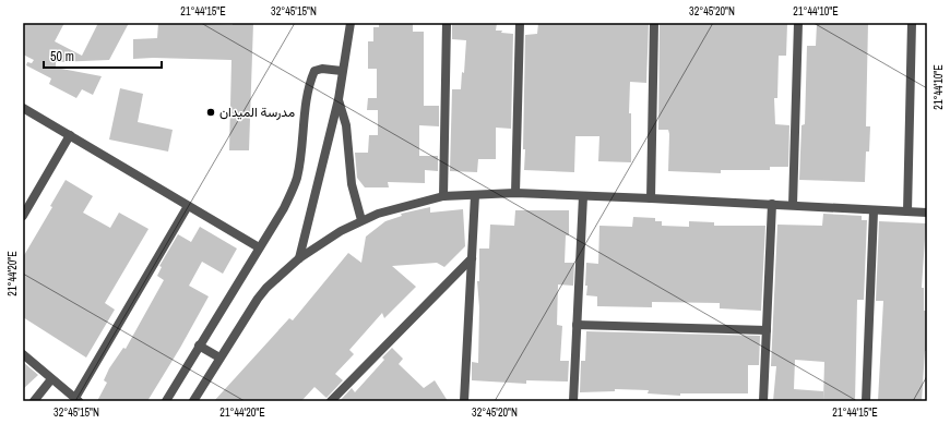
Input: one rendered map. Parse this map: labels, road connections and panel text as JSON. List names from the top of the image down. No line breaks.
{"places":["مدرسة الميدان"],"scale_bar":"50 m","coordinates":["21°44'15\"E","32°45'15\"N","32°45'20\"N","21°44'10\"E","21°44'20\"E"]}
